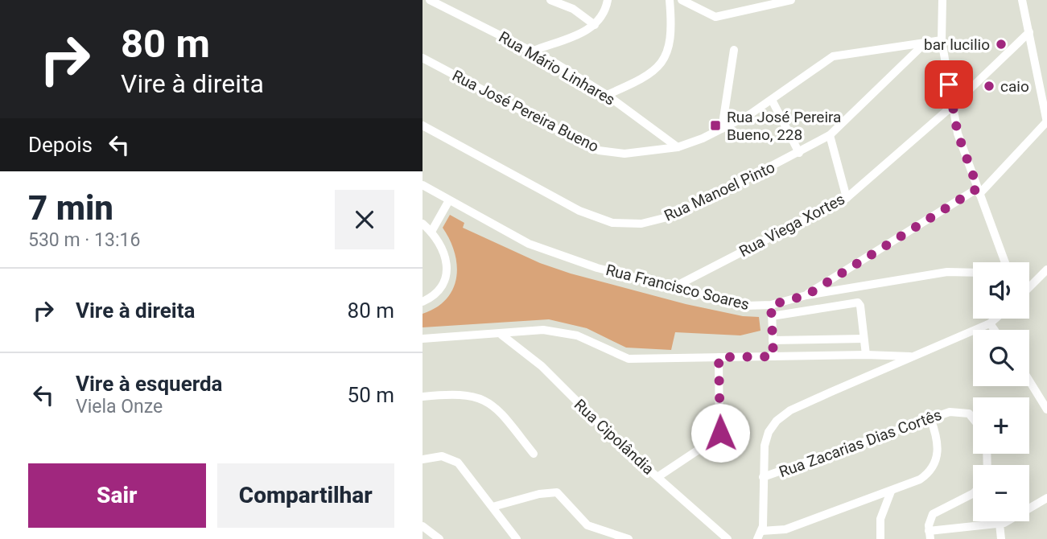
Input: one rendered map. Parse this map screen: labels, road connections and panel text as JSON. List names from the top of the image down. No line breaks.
{"streets":{"street":["Rua Mário Linhares","Rua José Pereira Bueno","Rua Manoel Pinto","Rua Viega Xortes","Rua Francisco Soares","Rua Cipolândia","Rua Zacarias Dias Cortês"]},"crossings":[["Rua Mário Linhares","Rua José Pereira Bueno"],["Rua José Pereira Bueno","Rua Manoel Pinto"],["Rua Viega Xortes","Rua Francisco Soares"]],"places":{"other":["bar lucilio","caio"],"transit":["Rua José Pereira Bueno, 228"]},"page":{"turn":["80 m","Vire à direita"],"then":"Depois","heading":["7 min","530 m · 13:16"],"map_buttons":["+","−"],"list":[{"name":"Vire à direita","value":"80 m"},{"name":"Vire à esquerda","note":"Viela Onze","value":"50 m"}],"buttons":["Sair","Compartilhar"]}}
